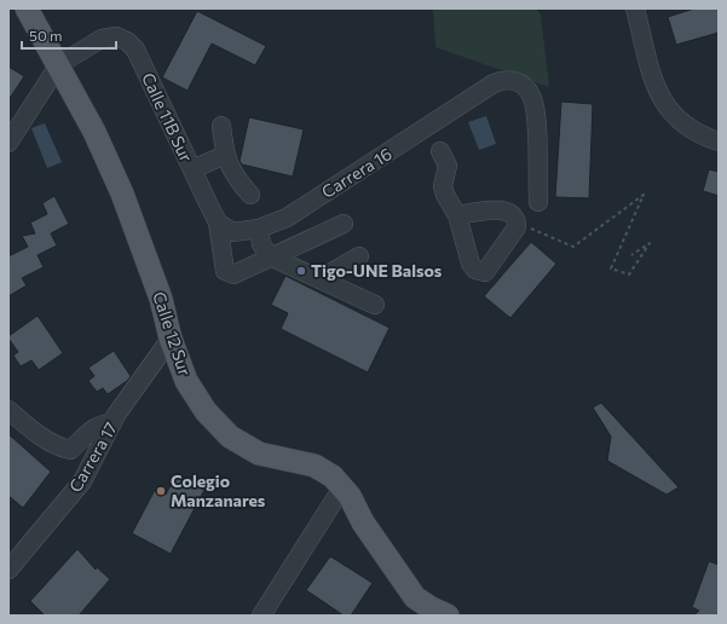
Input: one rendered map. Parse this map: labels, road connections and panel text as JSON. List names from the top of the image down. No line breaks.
{"streets":{"main road":["Calle 12 Sur"],"street":["Calle 11B Sur","Carrera 16","Carrera 17"]},"crossings":[["Calle 11B Sur","Carrera 16"],["Calle 11B Sur","Calle 12 Sur"],["Calle 12 Sur","Carrera 17"]],"places":["Tigo-UNE Balsos","Colegio Manzanares"],"scale_bar":"50 m"}
